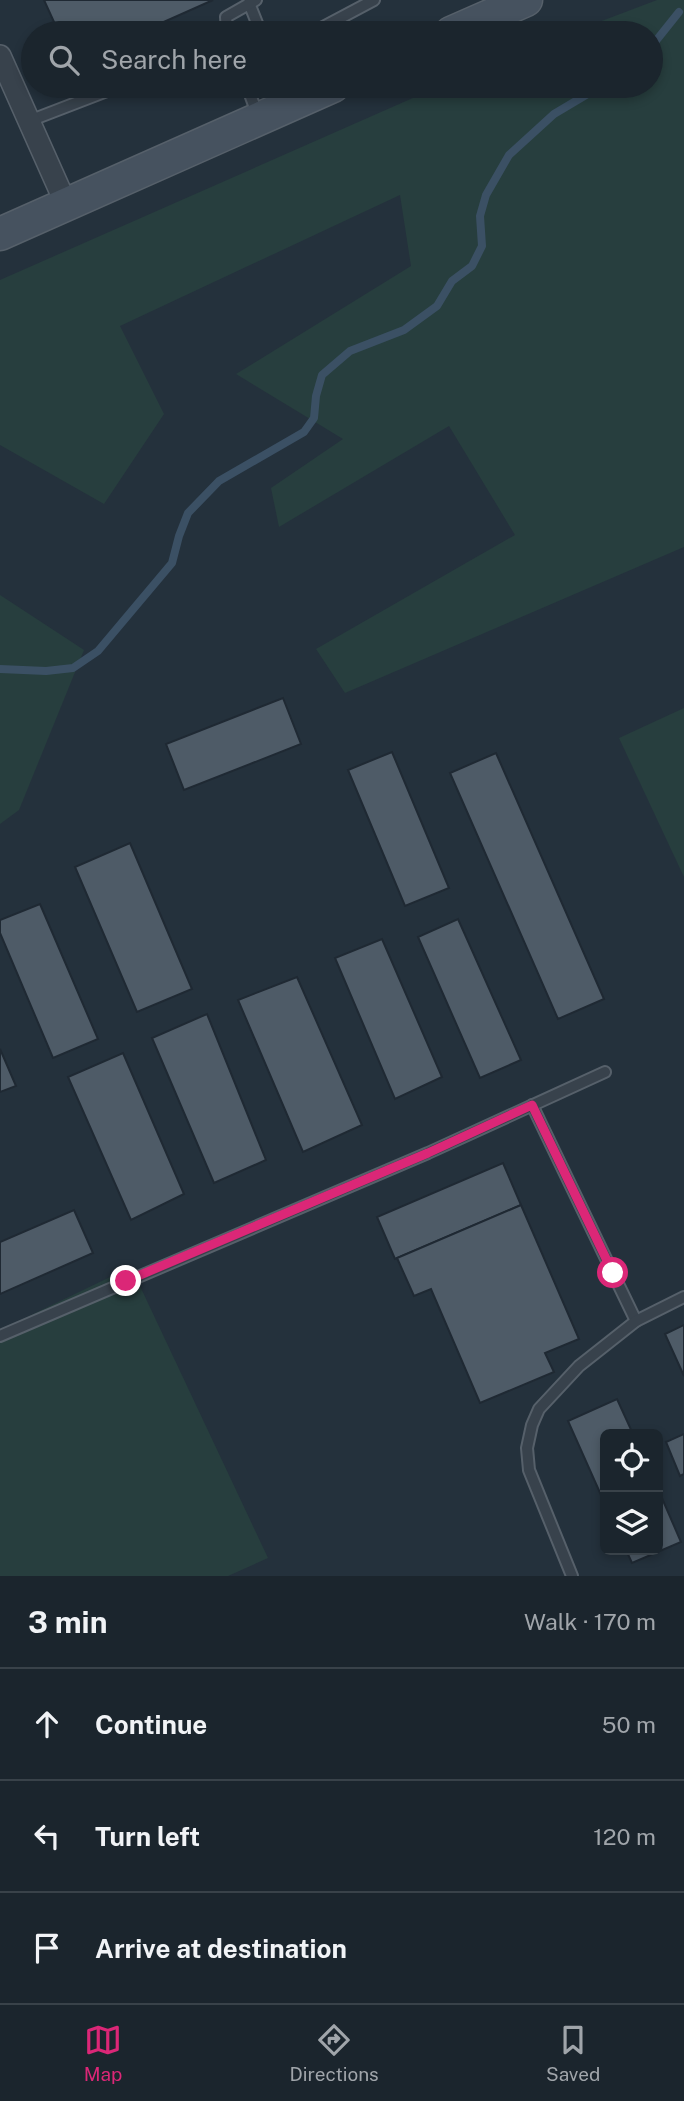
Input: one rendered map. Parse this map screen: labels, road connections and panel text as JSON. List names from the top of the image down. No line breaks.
{"page":{"search":"Search here","heading":["3 min","Walk · 170 m"],"list":[["Continue","50 m"],["Turn left","120 m"],"Arrive at destination"],"nav":["Map","Directions","Saved"]}}
